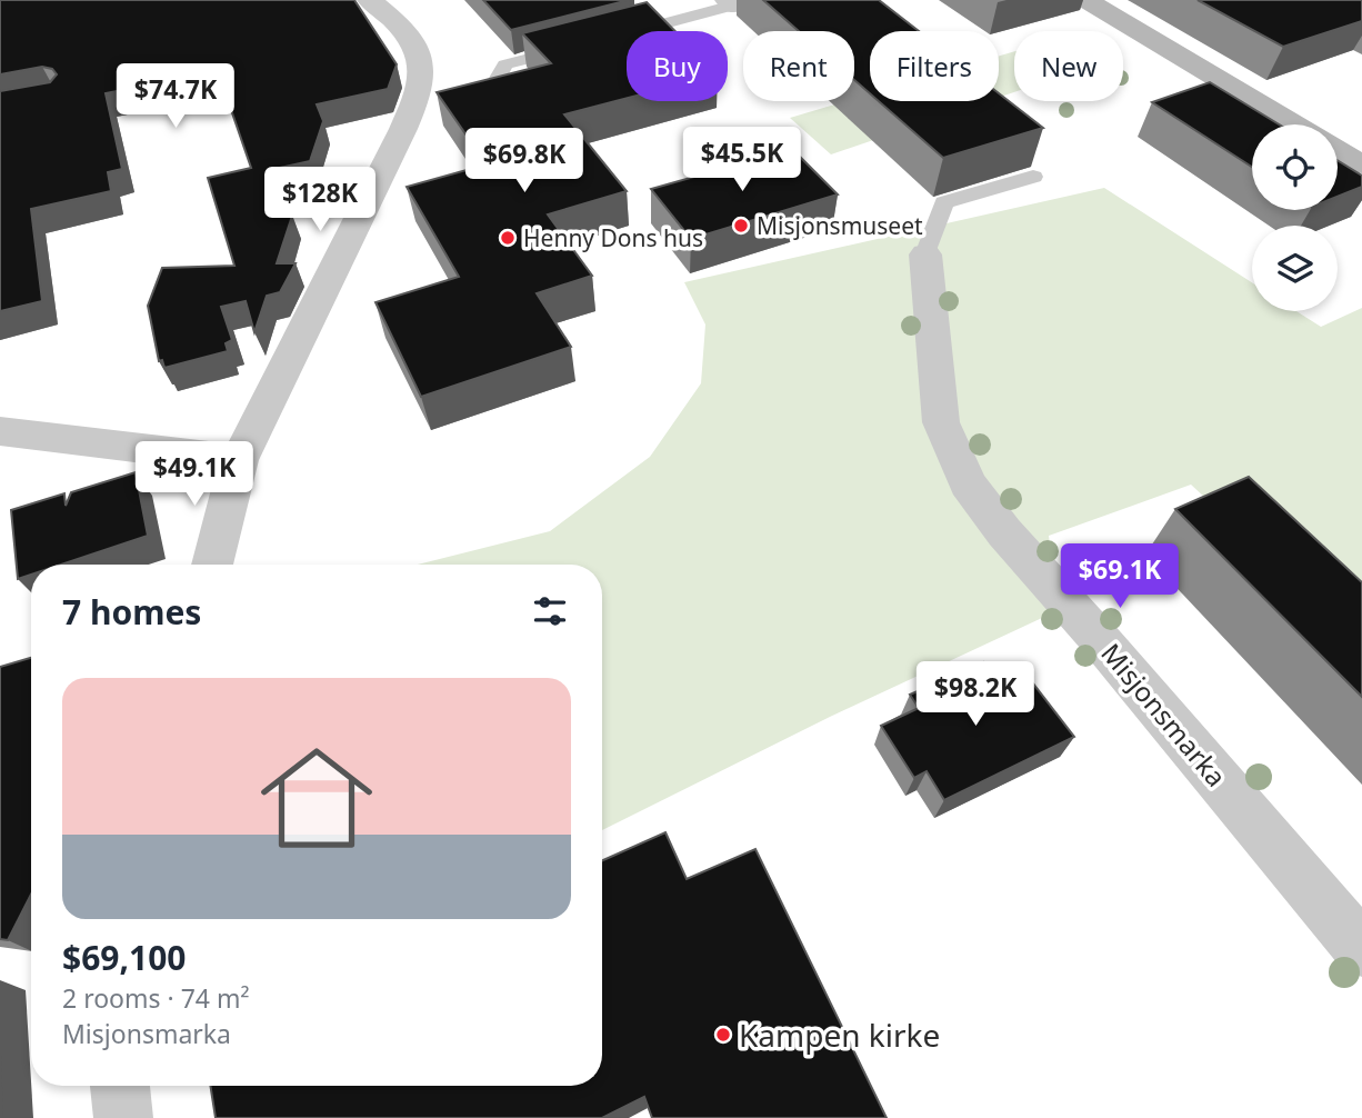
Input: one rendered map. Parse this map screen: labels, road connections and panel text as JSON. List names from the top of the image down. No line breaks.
{"streets":{"street":["Misjonsmarka"]},"places":["Misjonsmuseet","Henny Dons hus","Kampen kirke"],"page":{"chip":["Buy","Rent","Filters","New"],"price":["$74.7K","$45.5K","$69.8K","$128K","$49.1K","$69.1K","$98.2K"],"heading":"7 homes","list":[{"name":"$69,100","note":"2 rooms · 74 m² · Misjonsmarka"}]}}
